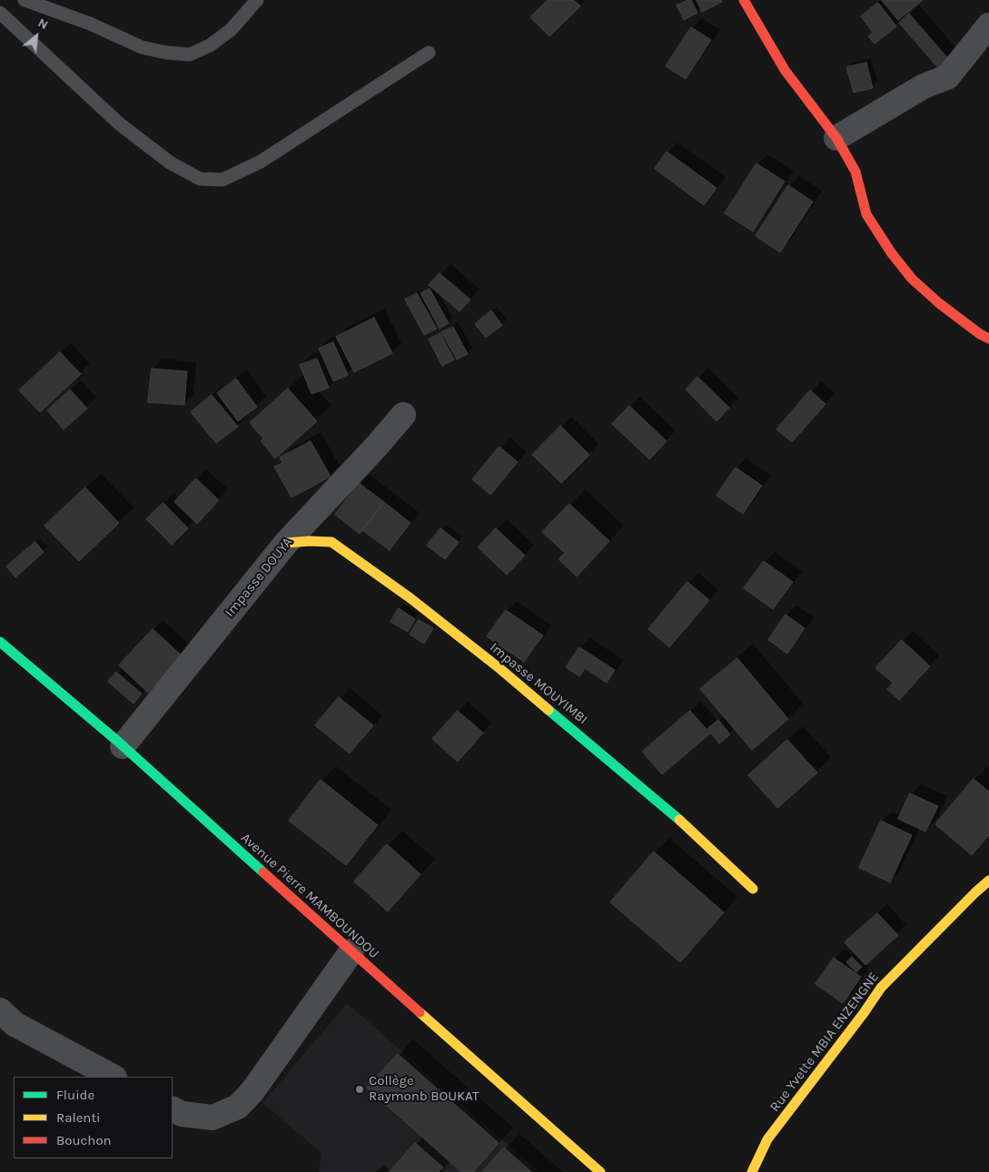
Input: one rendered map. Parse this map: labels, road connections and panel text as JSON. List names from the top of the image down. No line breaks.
{"streets":{"street":["Impasse DOUYA","Impasse MOUYIMBI","Avenue Pierre MAMBOUNDOU","Rue Yvette MBIA ENZENGNE"]},"crossings":[["Impasse DOUYA","Impasse MOUYIMBI"],["Impasse DOUYA","Avenue Pierre MAMBOUNDOU"]],"places":["Collège Raymonb BOUKAT"],"legend":["Fluide","Ralenti","Bouchon"],"north":"top right"}
